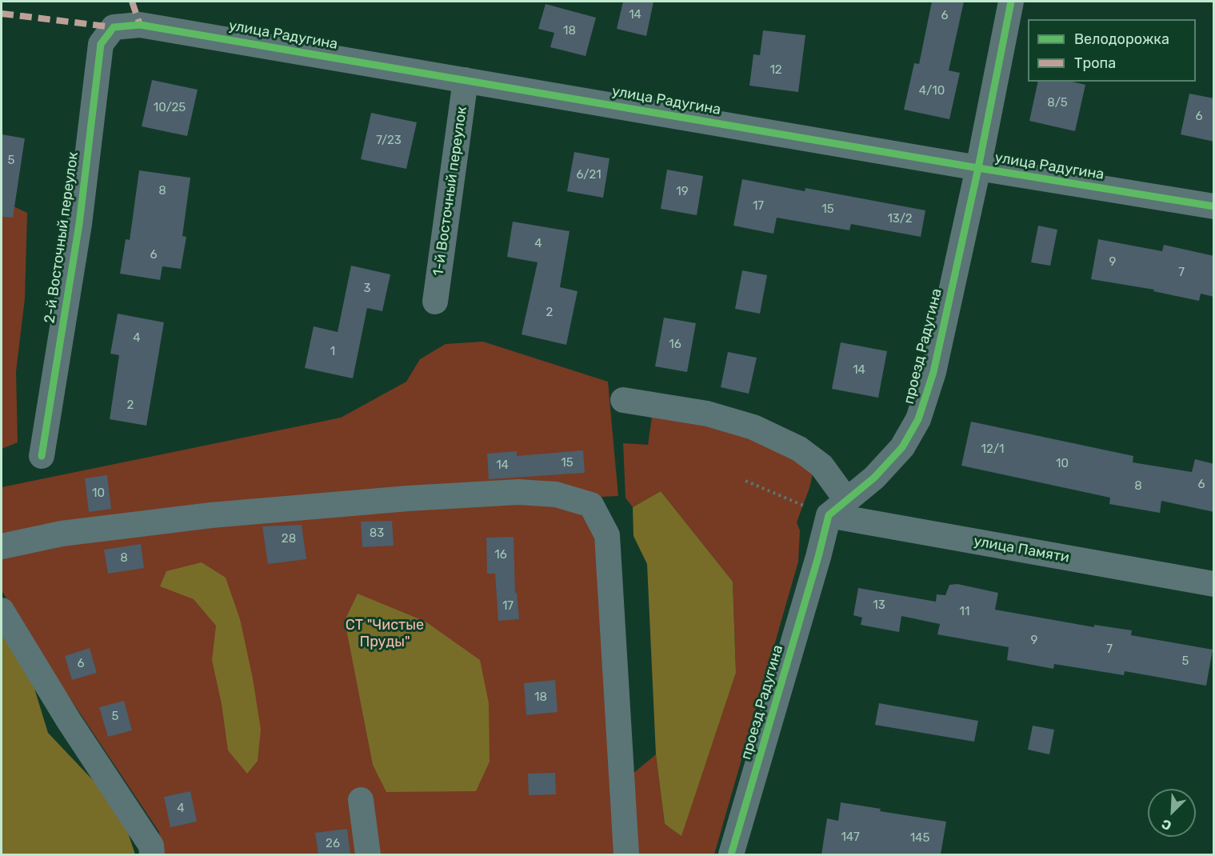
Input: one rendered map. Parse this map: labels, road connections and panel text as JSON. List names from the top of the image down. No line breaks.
{"streets":{"street":["улица Радугина","1-й Восточный переулок","2-й Восточный переулок","проезд Радугина","улица Памяти"]},"crossings":[["улица Радугина","1-й Восточный переулок"],["улица Радугина","2-й Восточный переулок"],["улица Радугина","проезд Радугина"],["проезд Радугина","улица Памяти"]],"parks":["СТ \"Чистые Пруды\""],"house_numbers":["14","6","18","12","4/10","8/5","10/25","6","7/23","5","6/21","8","19","17","15","13/2","4","6","9","7","3","2","4","16","1","14","2","12/1","15","10","14","6","8","10","83","28","16","8","13","17","11","9","7","5","6","18","5","4","147","145","26"],"legend":["Велодорожка","Тропа"],"north":"bottom left"}
